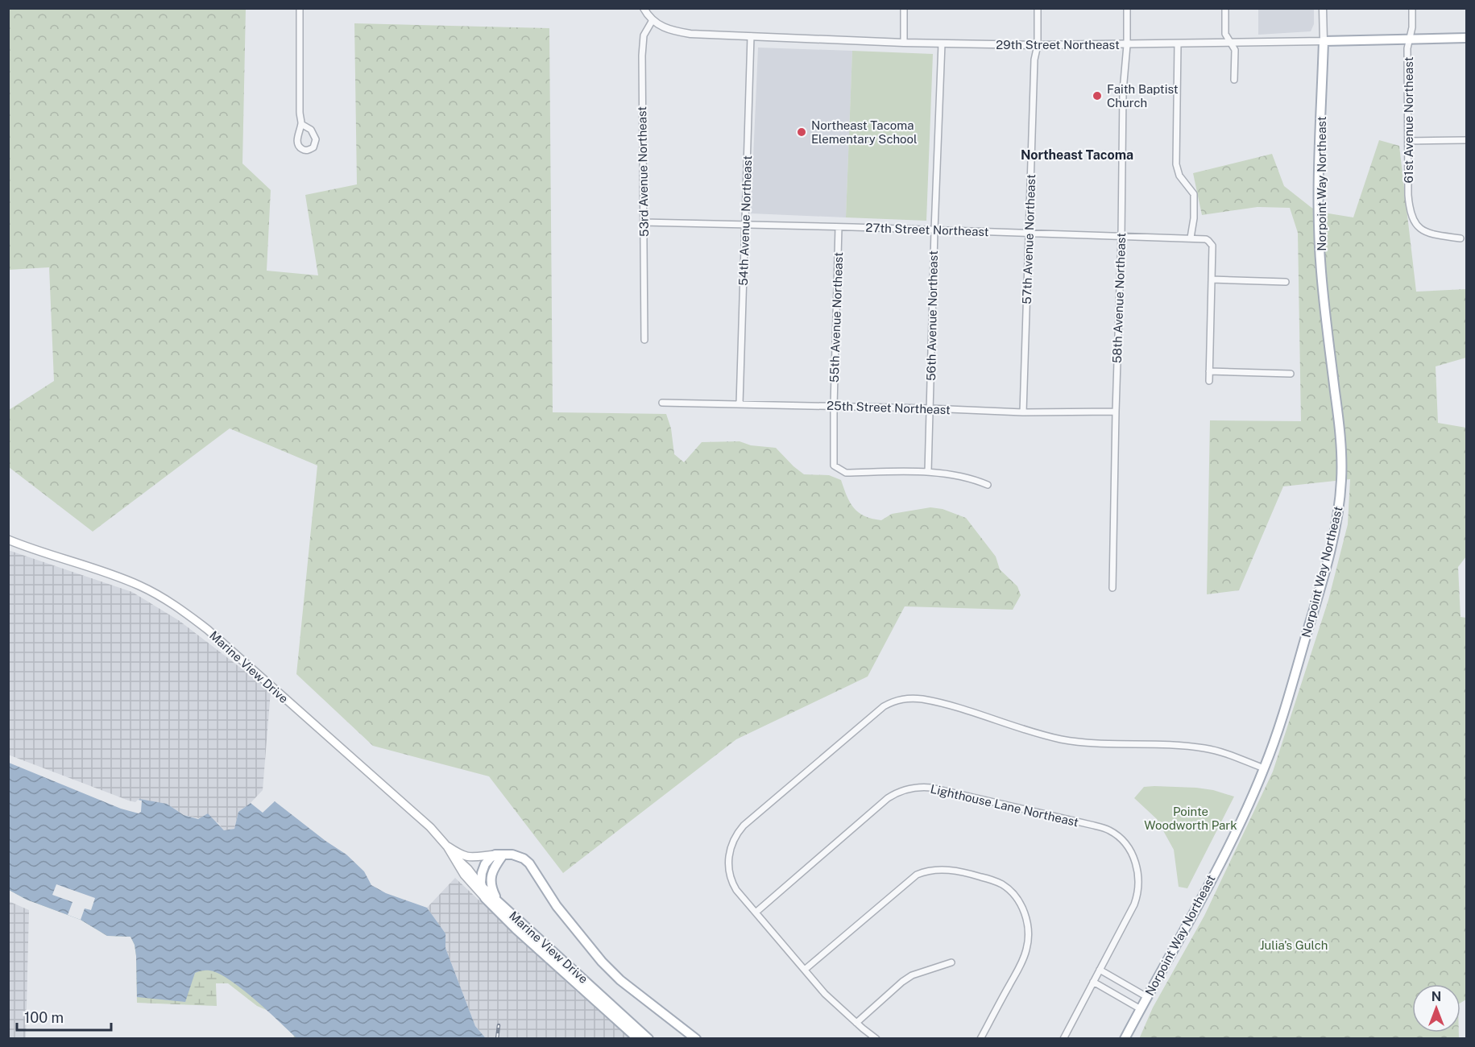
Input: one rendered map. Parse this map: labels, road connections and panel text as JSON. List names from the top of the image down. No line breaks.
{"streets":{"main road":["29th Street Northeast","Norpoint Way Northeast","Marine View Drive"],"street":["61st Avenue Northeast","53rd Avenue Northeast","54th Avenue Northeast","27th Street Northeast","57th Avenue Northeast","58th Avenue Northeast","56th Avenue Northeast","55th Avenue Northeast","25th Street Northeast","Lighthouse Lane Northeast"]},"crossings":[["29th Street Northeast","61st Avenue Northeast"],["29th Street Northeast","53rd Avenue Northeast"],["29th Street Northeast","Norpoint Way Northeast"],["29th Street Northeast","54th Avenue Northeast"],["29th Street Northeast","57th Avenue Northeast"],["29th Street Northeast","58th Avenue Northeast"],["29th Street Northeast","56th Avenue Northeast"],["53rd Avenue Northeast","27th Street Northeast"],["54th Avenue Northeast","27th Street Northeast"],["54th Avenue Northeast","25th Street Northeast"],["27th Street Northeast","57th Avenue Northeast"],["27th Street Northeast","58th Avenue Northeast"],["27th Street Northeast","56th Avenue Northeast"],["27th Street Northeast","55th Avenue Northeast"],["57th Avenue Northeast","25th Street Northeast"],["58th Avenue Northeast","25th Street Northeast"],["56th Avenue Northeast","55th Avenue Northeast"],["56th Avenue Northeast","25th Street Northeast"],["55th Avenue Northeast","25th Street Northeast"]],"districts":["Northeast Tacoma"],"parks":["Pointe Woodworth Park","Julia's Gulch"],"places":["Faith Baptist Church","Northeast Tacoma Elementary School"],"scale_bar":"100 m","north":"top"}
